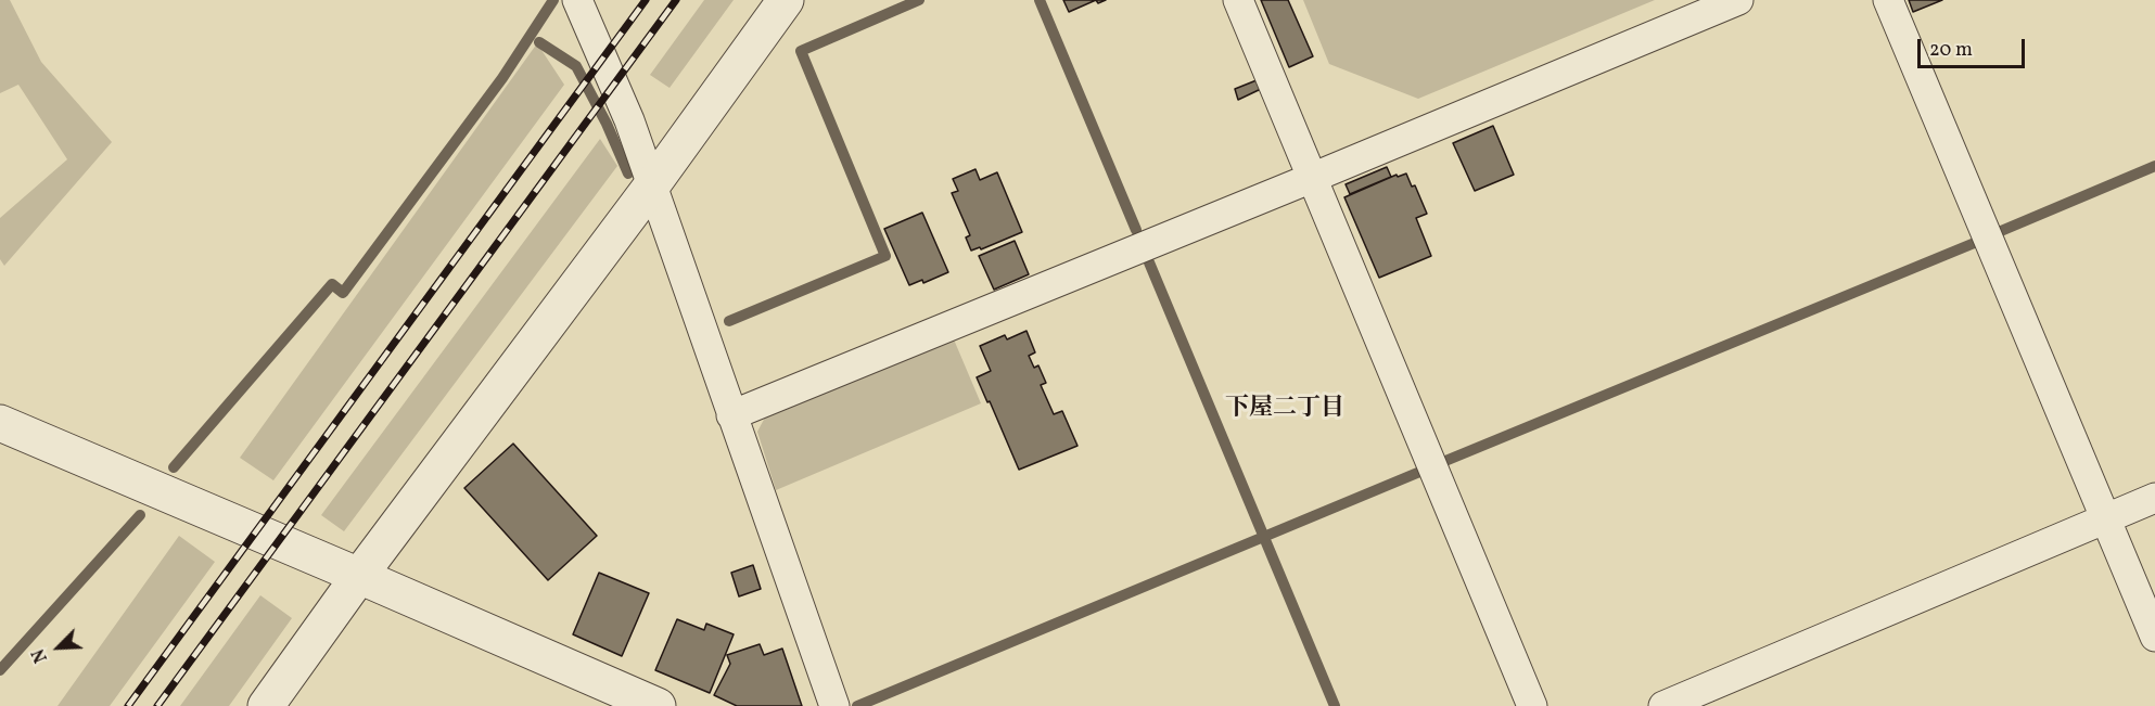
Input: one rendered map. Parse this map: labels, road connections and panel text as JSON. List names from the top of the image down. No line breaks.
{"districts":["下屋二丁目"],"scale_bar":"20 m","north":"bottom left"}
